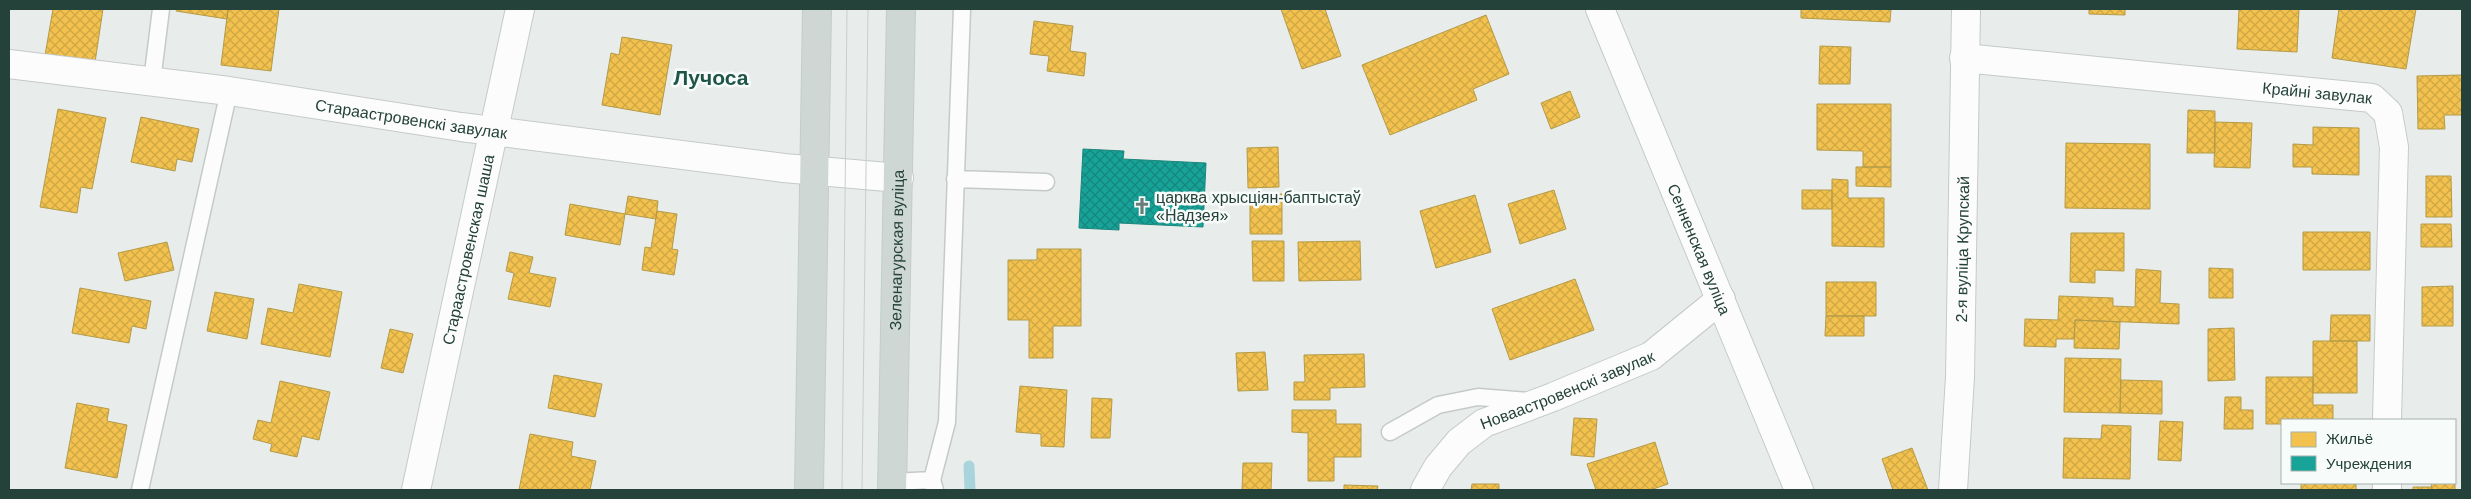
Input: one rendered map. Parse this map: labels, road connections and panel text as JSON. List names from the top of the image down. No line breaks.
{"streets":{"main road":["Зеленагурская вуліца"],"street":["Крайні завулак","Стараастровенскі завулак","Стараастровенская шаша","Сенненская вуліца","2-я вуліца Крупскай","Новаастровенскі завулак"]},"crossings":[["Крайні завулак","2-я вуліца Крупскай"],["Стараастровенскі завулак","Стараастровенская шаша"],["Стараастровенскі завулак","Зеленагурская вуліца"],["Сенненская вуліца","Новаастровенскі завулак"]],"districts":["Лучоса"],"places":{"church":["царква хрысціян-баптыстаў «Надзея»"]},"legend":["Жильё","Учреждения"]}
